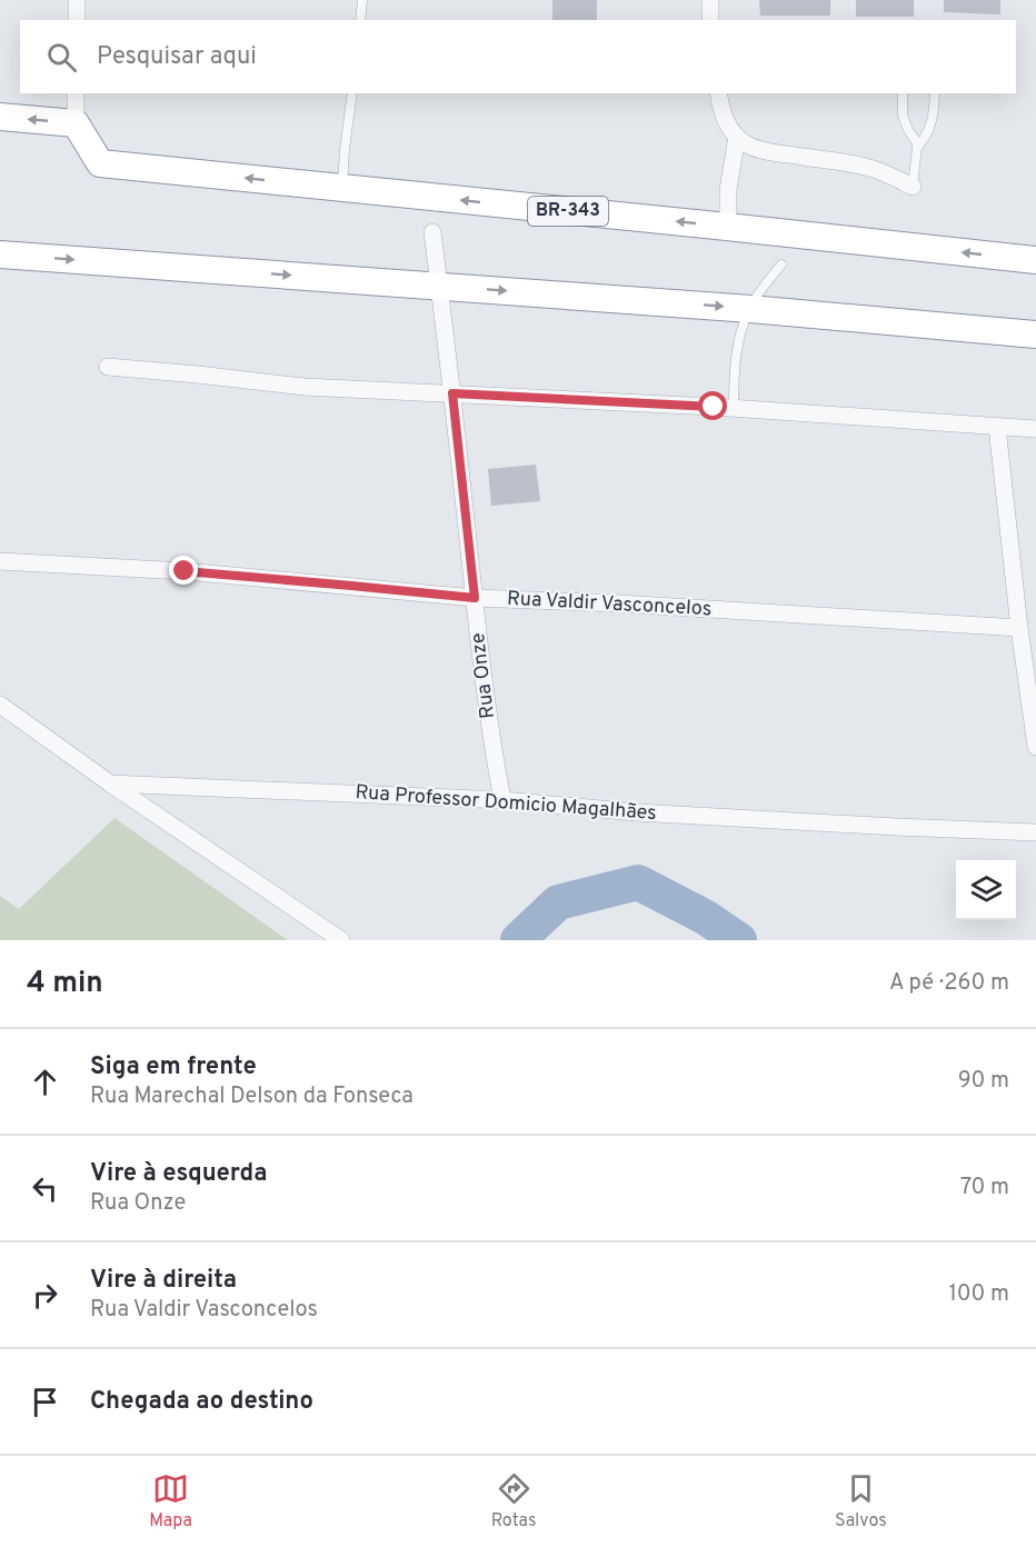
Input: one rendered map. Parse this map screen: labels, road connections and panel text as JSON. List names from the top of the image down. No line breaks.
{"streets":{"highway":["BR-343"],"street":["Rua Valdir Vasconcelos","Rua Onze","Rua Professor Domicio Magalhães"]},"crossings":[["Rua Valdir Vasconcelos","Rua Onze"],["Rua Onze","Rua Professor Domicio Magalhães"]],"page":{"search":"Pesquisar aqui","heading":["4 min","A pé · 260 m"],"list":[["Siga em frente","Rua Marechal Delson da Fonseca","90 m"],["Vire à esquerda","Rua Onze","70 m"],["Vire à direita","Rua Valdir Vasconcelos","100 m"],"Chegada ao destino"],"nav":["Mapa","Rotas","Salvos"]}}
